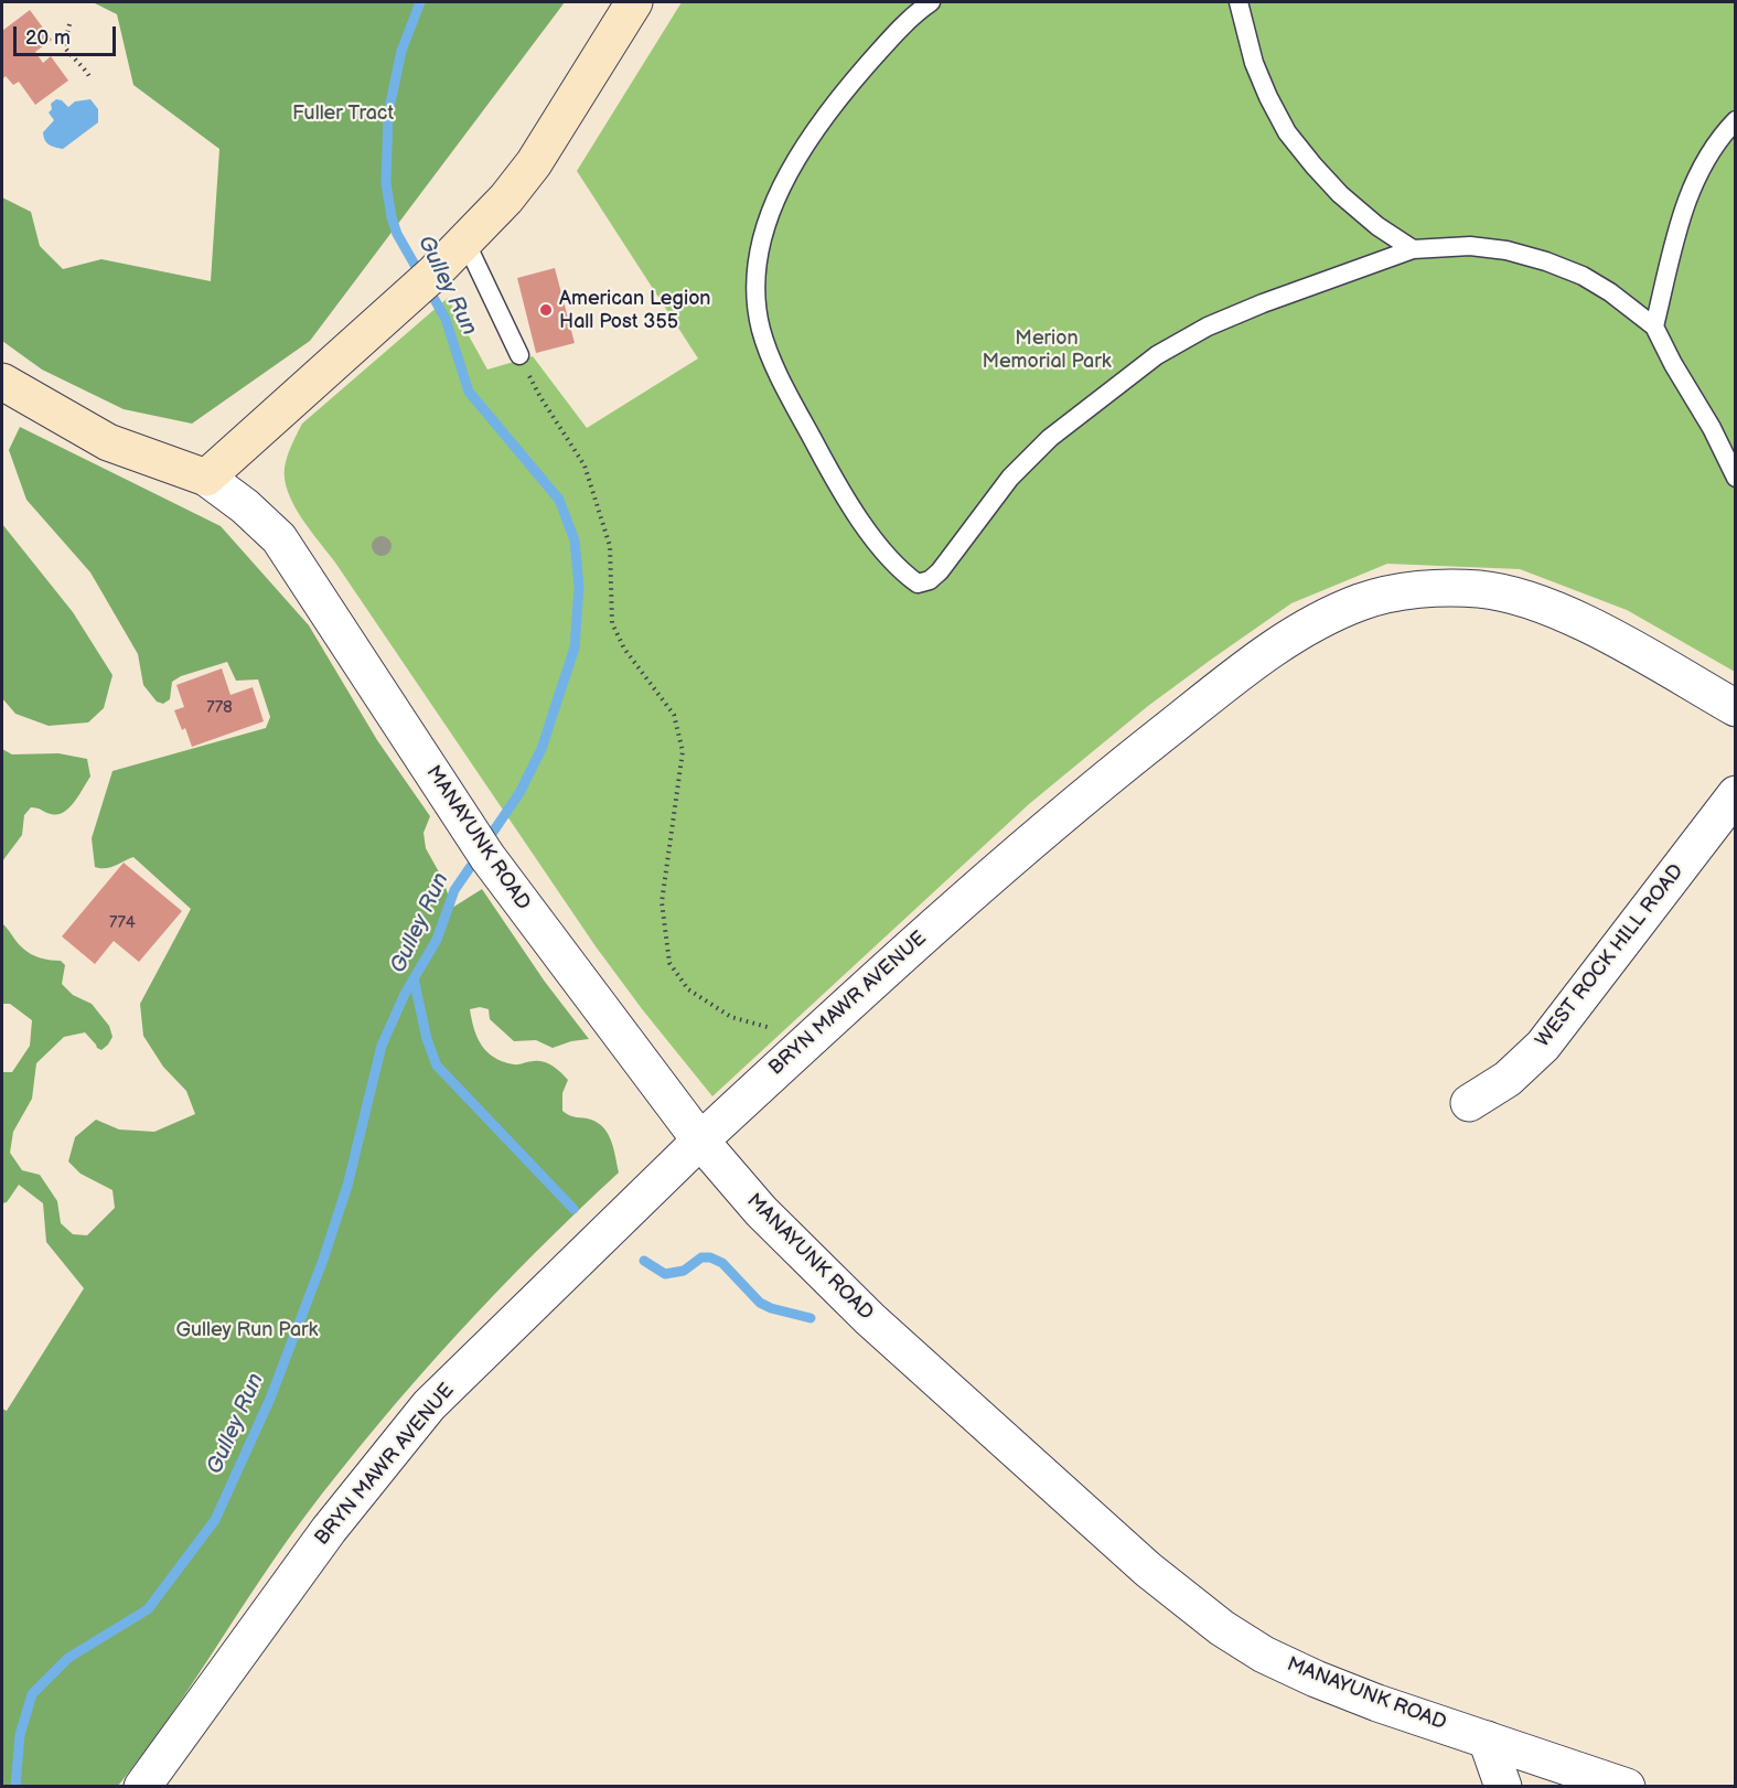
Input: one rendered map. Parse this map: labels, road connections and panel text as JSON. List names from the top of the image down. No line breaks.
{"streets":{"street":["MANAYUNK ROAD","WEST ROCK HILL ROAD","BRYN MAWR AVENUE"]},"crossings":[["MANAYUNK ROAD","BRYN MAWR AVENUE"]],"water":["Gulley Run"],"parks":["Fuller Tract","Merion Memorial Park","Gulley Run Park"],"places":["American Legion Hall Post 355"],"house_numbers":["778","774"],"scale_bar":"20 m"}
